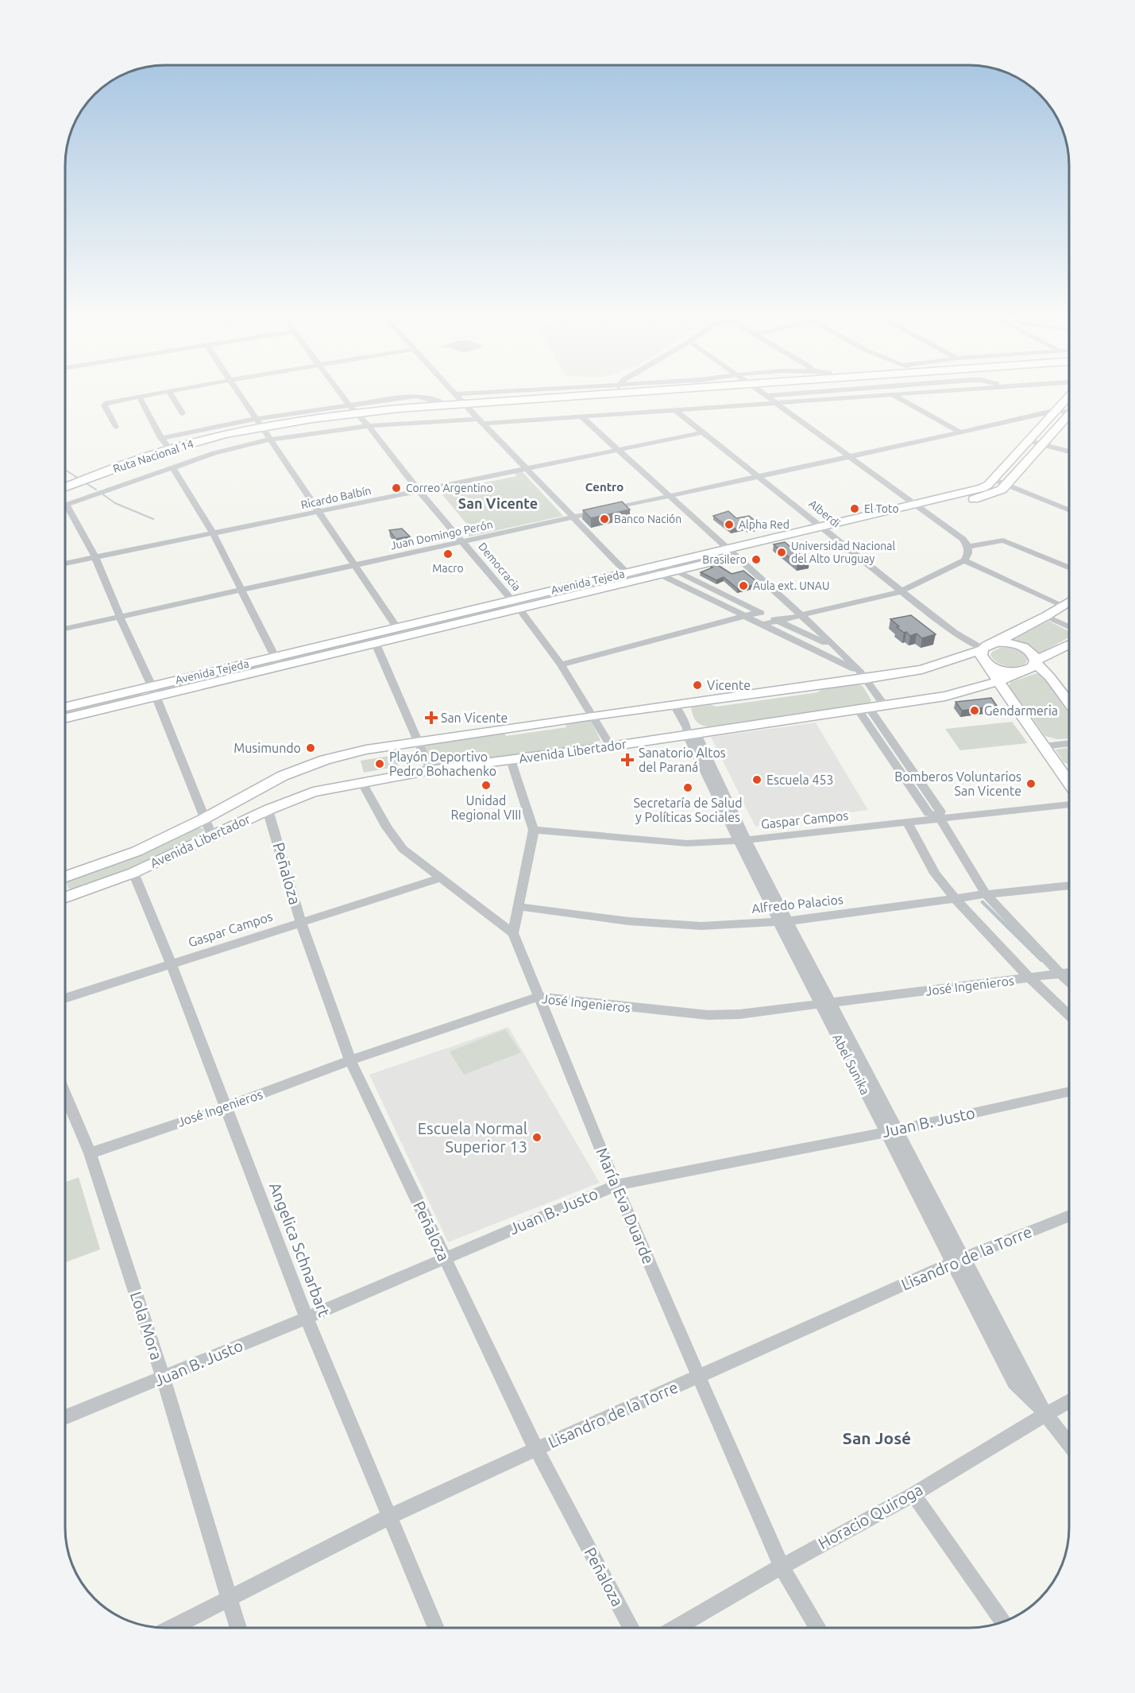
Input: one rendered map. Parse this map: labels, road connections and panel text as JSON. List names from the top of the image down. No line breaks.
{"streets":{"highway":["Ruta Nacional 14"],"main road":["Avenida Tejeda","Avenida Libertador"],"street":["Ricardo Balbín","Alberdi","Juan Domingo Perón","Democracia","Gaspar Campos","Peñaloza","Alfredo Palacios","José Ingenieros","Abel Sunika","Juan B. Justo","María Eva Duarde","Angelica Schnarbart","Lisandro de la Torre","Lola Mora","Horacio Quiroga"]},"crossings":[["Ruta Nacional 14","Democracia"],["Ricardo Balbín","Alberdi"],["Ricardo Balbín","Democracia"],["Alberdi","Juan Domingo Perón"],["Alberdi","Avenida Tejeda"],["Alberdi","Avenida Libertador"],["Juan Domingo Perón","Democracia"],["Juan Domingo Perón","Avenida Tejeda"],["Democracia","Avenida Tejeda"],["Democracia","Avenida Libertador"],["Avenida Libertador","Peñaloza"],["Avenida Libertador","Abel Sunika"],["Avenida Libertador","Angelica Schnarbart"],["Gaspar Campos","Peñaloza"],["Gaspar Campos","Abel Sunika"],["Gaspar Campos","Angelica Schnarbart"],["Peñaloza","José Ingenieros"],["Peñaloza","Juan B. Justo"],["Peñaloza","Lisandro de la Torre"],["Alfredo Palacios","Abel Sunika"],["José Ingenieros","Abel Sunika"],["José Ingenieros","María Eva Duarde"],["José Ingenieros","Angelica Schnarbart"],["José Ingenieros","Lola Mora"],["Abel Sunika","Juan B. Justo"],["Abel Sunika","Lisandro de la Torre"],["Abel Sunika","Horacio Quiroga"],["Juan B. Justo","María Eva Duarde"],["Juan B. Justo","Angelica Schnarbart"],["Juan B. Justo","Lola Mora"],["María Eva Duarde","Lisandro de la Torre"],["María Eva Duarde","Horacio Quiroga"],["Angelica Schnarbart","Lisandro de la Torre"],["Lisandro de la Torre","Lola Mora"]],"districts":["Centro","San Vicente","San José"],"places":{"other":["Correo Argentino","El Toto","Banco Nación","Alpha Red","Universidad Nacional del Alto Uruguay","Macro","Brasilero","Aula ext. UNAU","Vicente","Gendarmeria","Musimundo","Playón Deportivo Pedro Bohachenko","Escuela 453","Bomberos Voluntarios San Vicente","Unidad Regional VIII","Secretaría de Salud y Políticas Sociales","Escuela Normal Superior 13"],"health":["San Vicente","Sanatorio Altos del Paraná"]}}
